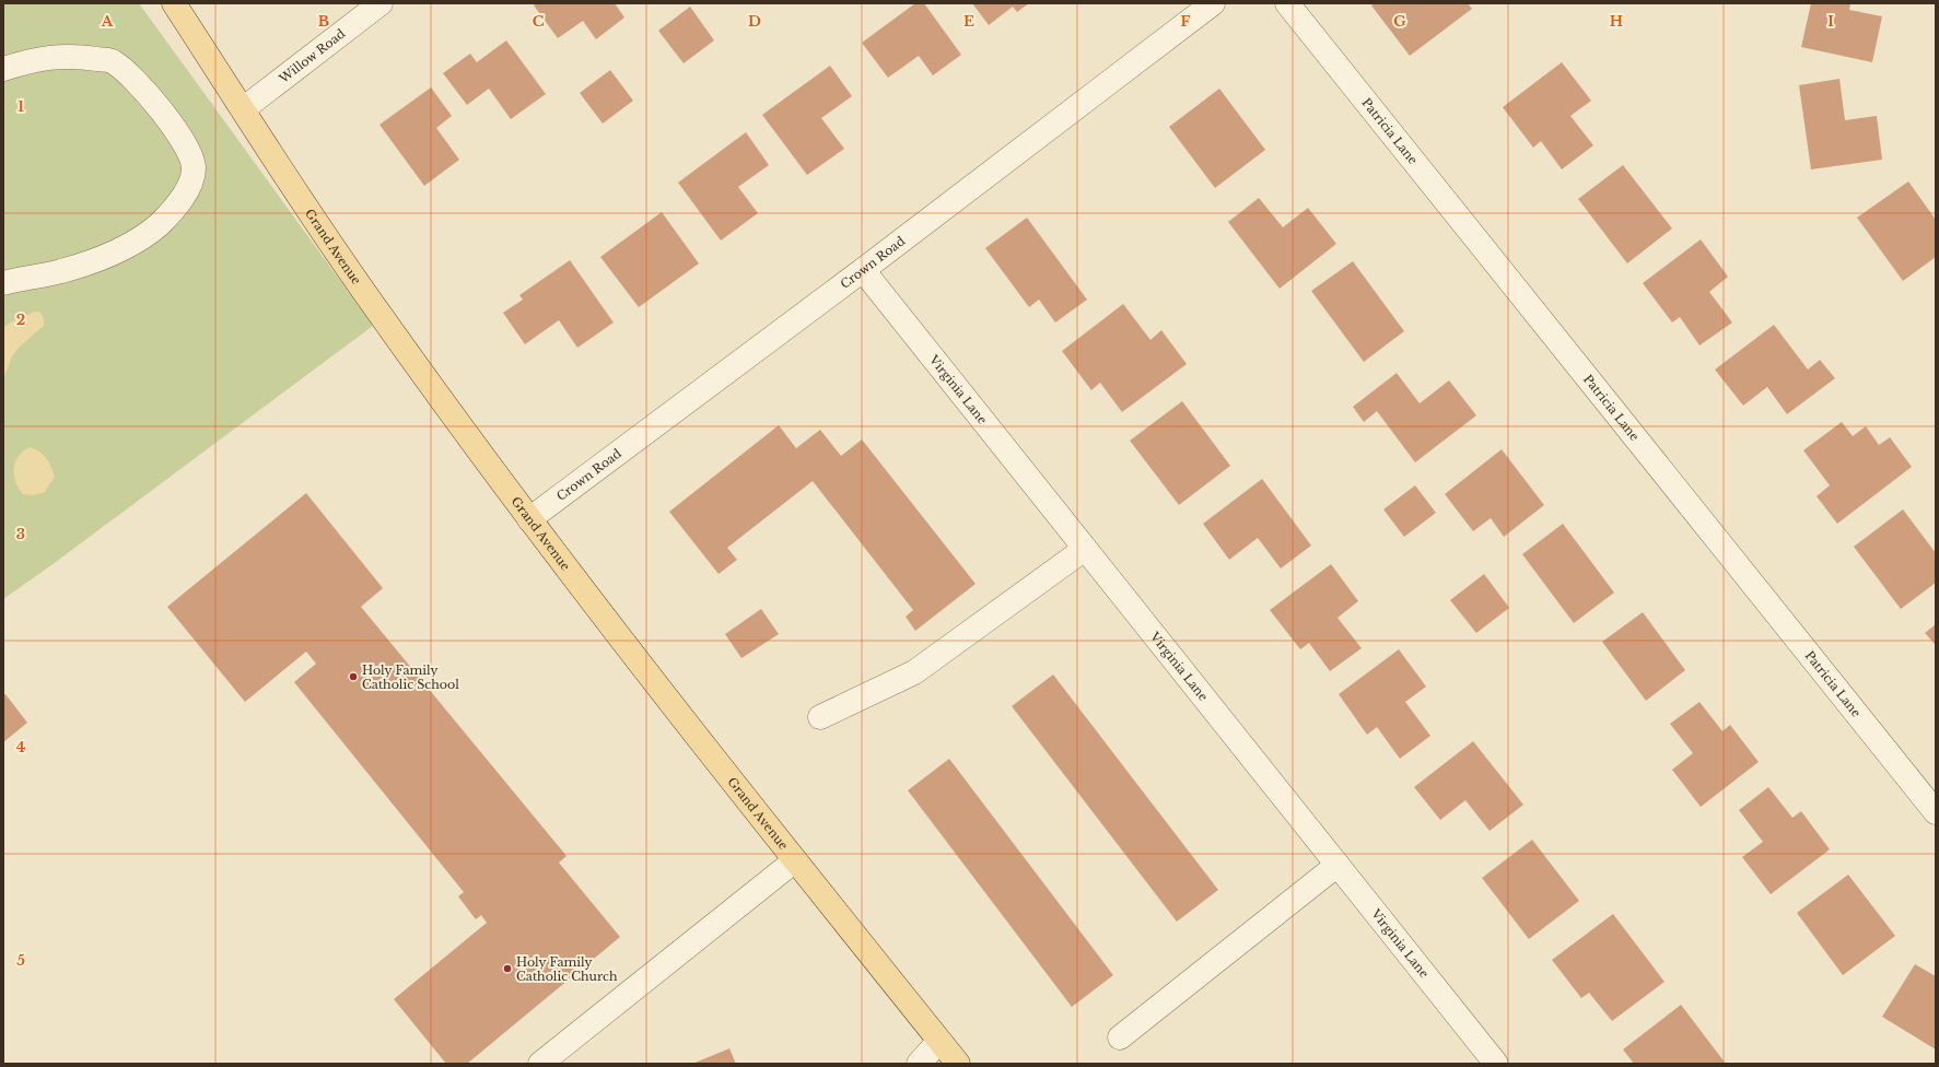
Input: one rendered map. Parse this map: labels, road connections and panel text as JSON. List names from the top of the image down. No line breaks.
{"streets":{"main road":["Grand Avenue"],"street":["Willow Road","Patricia Lane","Crown Road","Virginia Lane"]},"crossings":[["Willow Road","Grand Avenue"],["Grand Avenue","Crown Road"],["Crown Road","Virginia Lane"]],"places":["Holy Family Catholic School","Holy Family Catholic Church"],"grid":{"columns":["A","B","C","D","E","F","G","H","I"],"rows":["1","2","3","4","5"]}}
